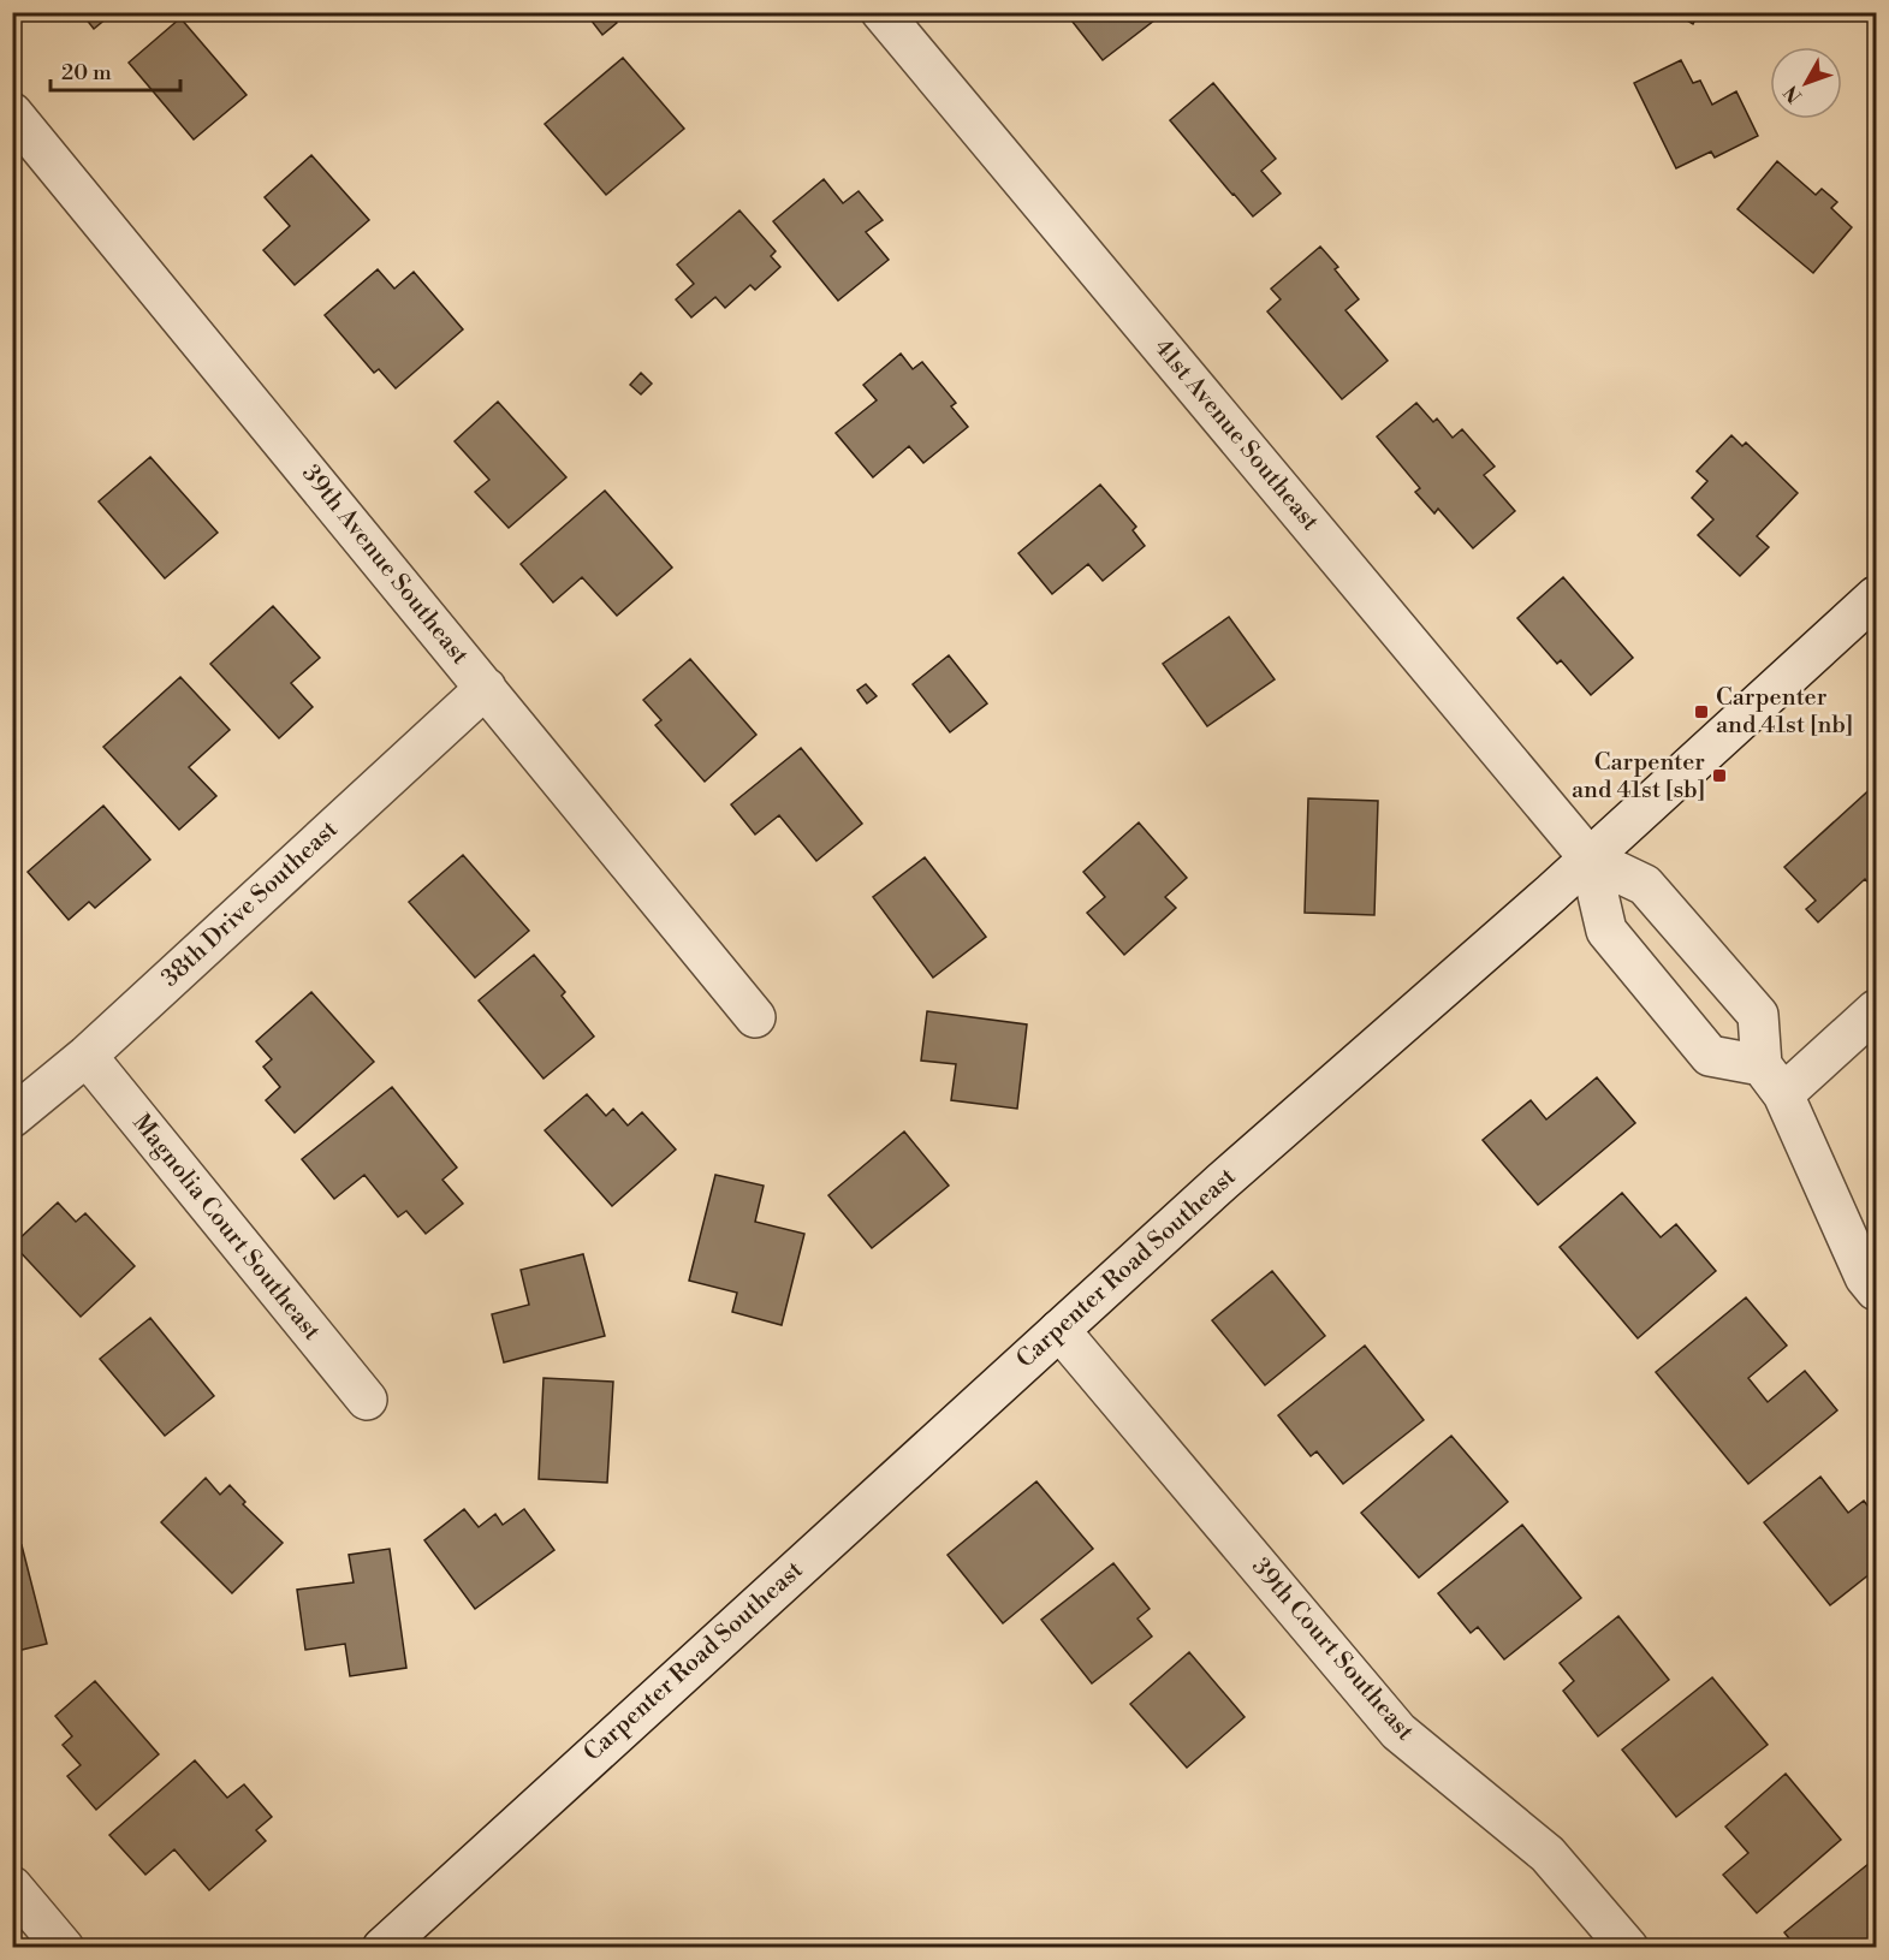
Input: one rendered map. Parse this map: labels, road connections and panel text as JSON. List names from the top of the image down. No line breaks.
{"streets":{"street":["41st Avenue Southeast","39th Avenue Southeast","38th Drive Southeast","Magnolia Court Southeast","Carpenter Road Southeast","39th Court Southeast"]},"crossings":[["41st Avenue Southeast","Carpenter Road Southeast"],["39th Avenue Southeast","38th Drive Southeast"],["38th Drive Southeast","Magnolia Court Southeast"],["Carpenter Road Southeast","39th Court Southeast"]],"places":{"transit":["Carpenter and 41st [nb]","Carpenter and 41st [sb]"]},"scale_bar":"20 m","north":"bottom left"}
